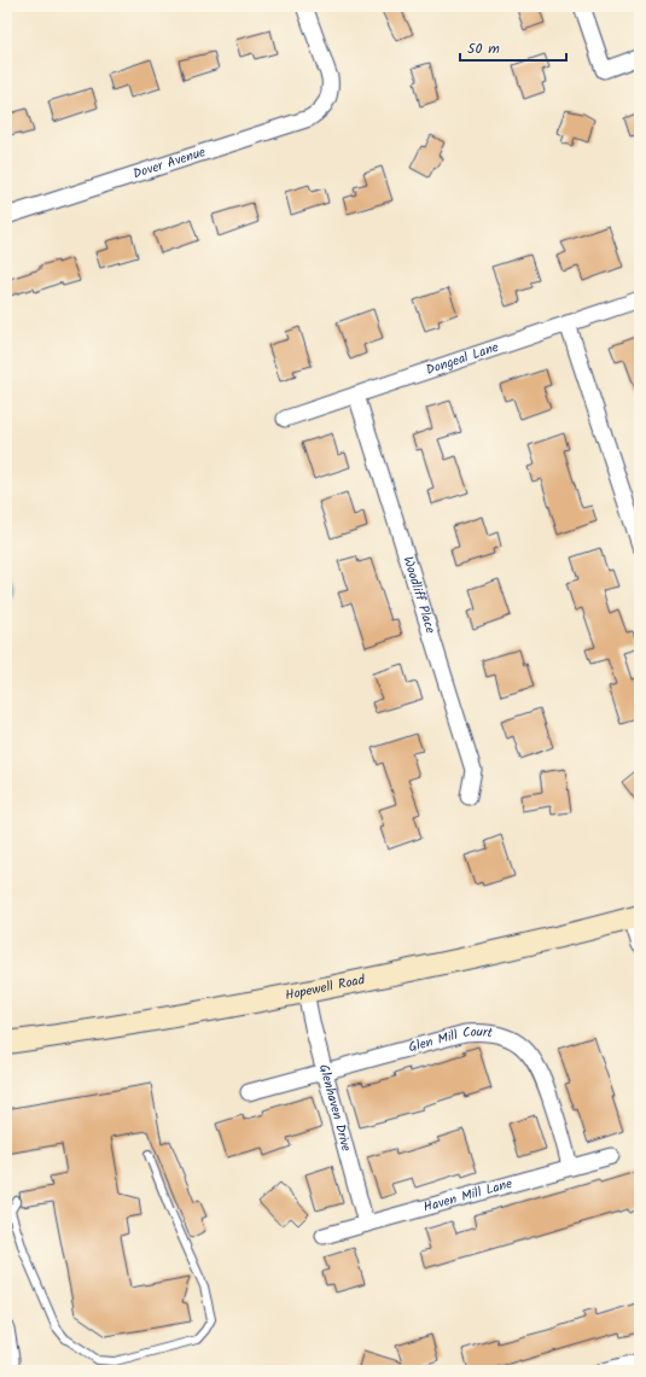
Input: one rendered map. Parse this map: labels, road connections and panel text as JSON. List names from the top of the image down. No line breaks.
{"streets":{"street":["Dover Avenue","Dongeal Lane","Woodliff Place","Hopewell Road","Glen Mill Court","Glenhaven Drive","Haven Mill Lane"]},"crossings":[["Dongeal Lane","Woodliff Place"],["Hopewell Road","Glenhaven Drive"],["Glen Mill Court","Glenhaven Drive"],["Glen Mill Court","Haven Mill Lane"],["Glenhaven Drive","Haven Mill Lane"]],"scale_bar":"50 m"}
